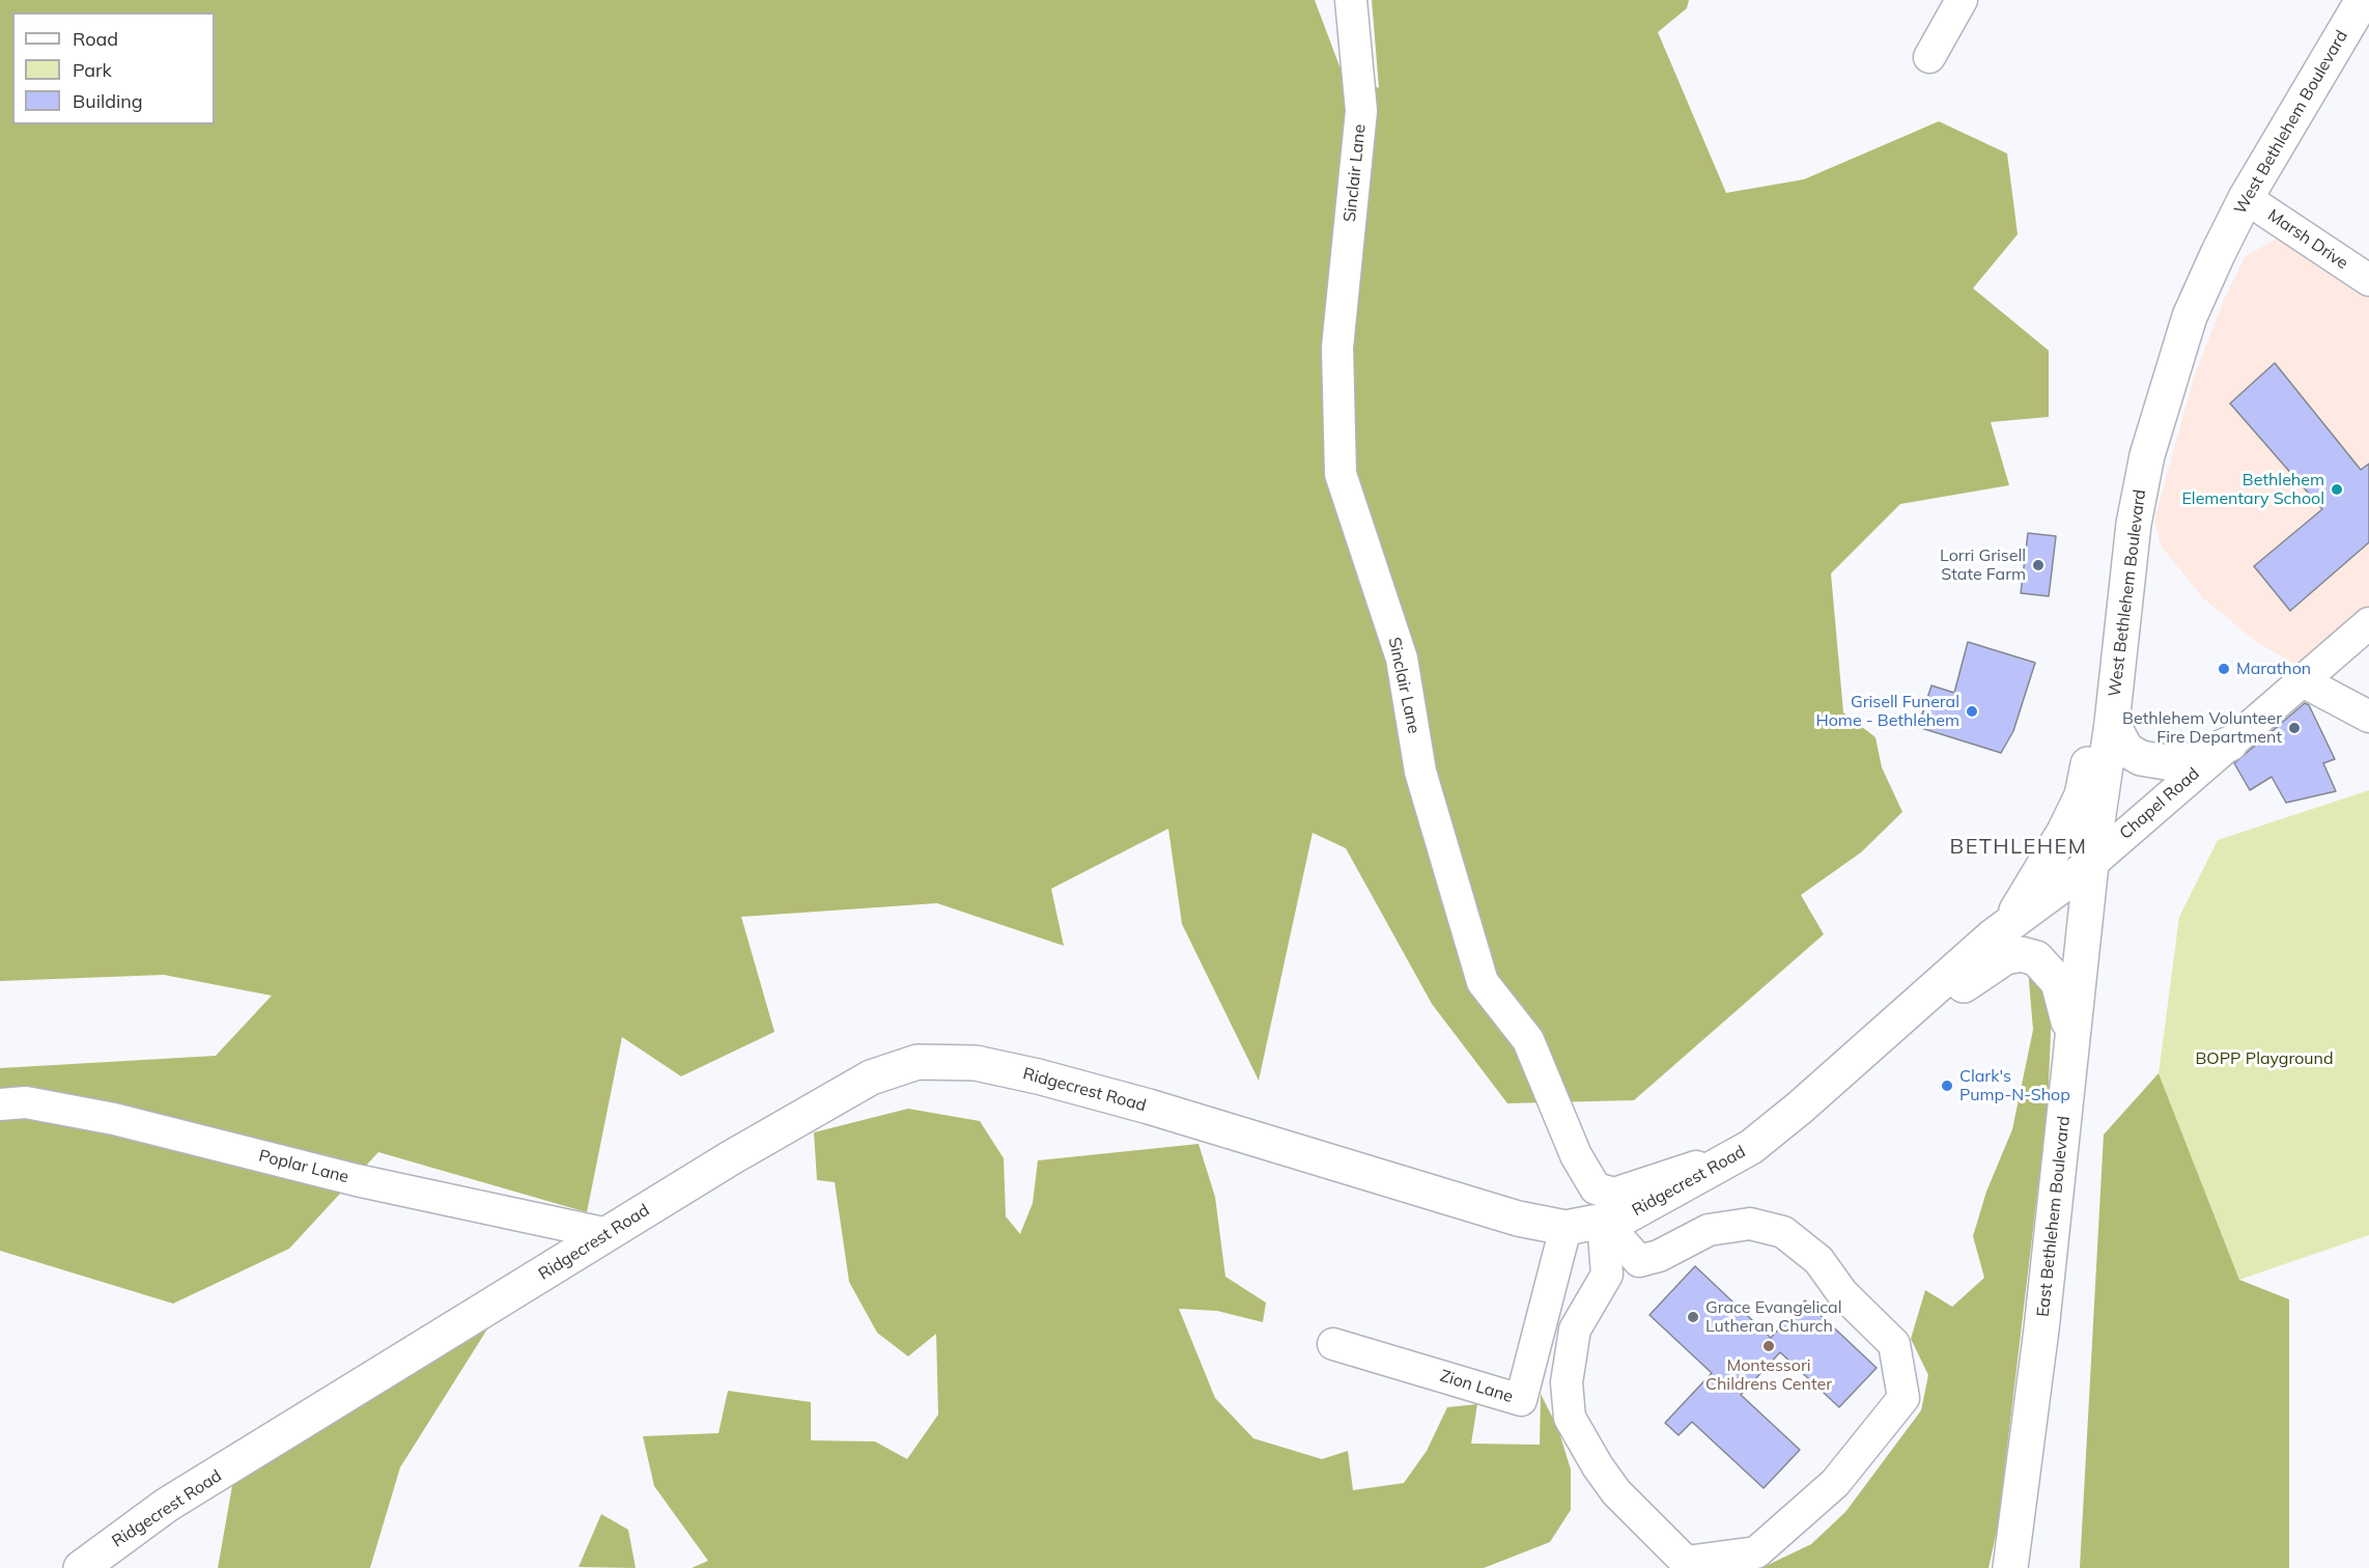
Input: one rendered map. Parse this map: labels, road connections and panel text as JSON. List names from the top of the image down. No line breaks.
{"streets":{"main road":["West Bethlehem Boulevard","Ridgecrest Road","East Bethlehem Boulevard"],"street":["Sinclair Lane","Marsh Drive","Chapel Road","Poplar Lane","Zion Lane"]},"crossings":[["West Bethlehem Boulevard","Marsh Drive"],["West Bethlehem Boulevard","Chapel Road"],["West Bethlehem Boulevard","Ridgecrest Road"],["West Bethlehem Boulevard","East Bethlehem Boulevard"],["Sinclair Lane","Ridgecrest Road"],["Chapel Road","Ridgecrest Road"],["Chapel Road","East Bethlehem Boulevard"],["Ridgecrest Road","Poplar Lane"],["Ridgecrest Road","East Bethlehem Boulevard"],["Ridgecrest Road","Zion Lane"]],"districts":["BETHLEHEM"],"parks":["BOPP Playground"],"places":["Bethlehem Elementary School","Lorri Grisell State Farm","Marathon","Grisell Funeral Home - Bethlehem","Bethlehem Volunteer Fire Department","Clark's Pump-N-Shop","Grace Evangelical Lutheran Church","Montessori Childrens Center"],"legend":["Road","Park","Building"]}
